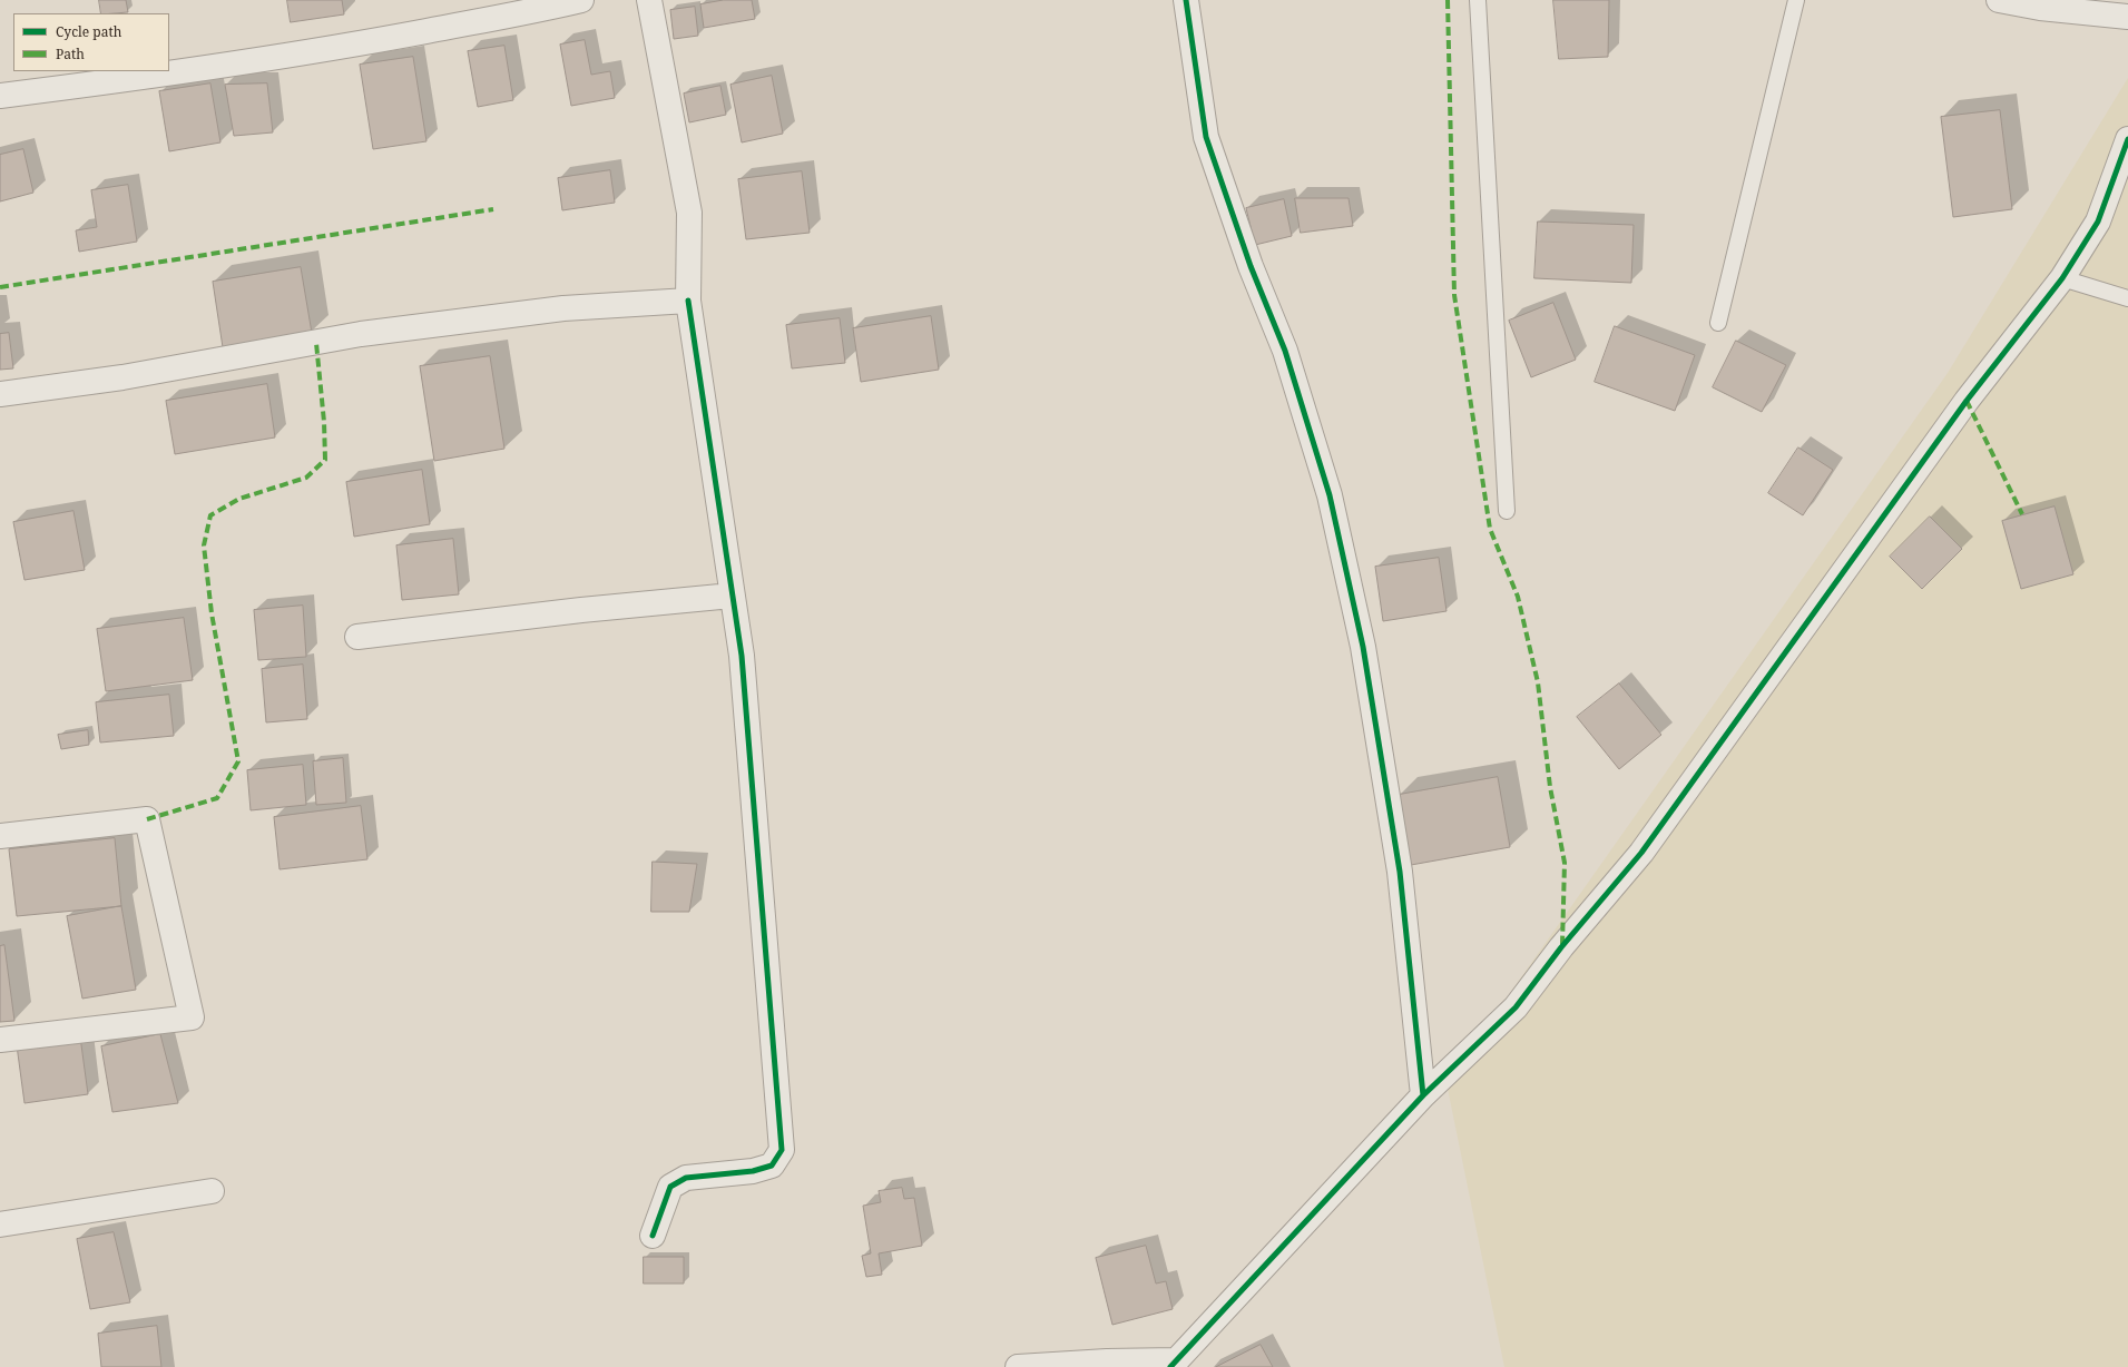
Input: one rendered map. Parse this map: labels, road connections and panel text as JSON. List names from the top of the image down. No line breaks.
{"legend":["Cycle path","Path"]}
